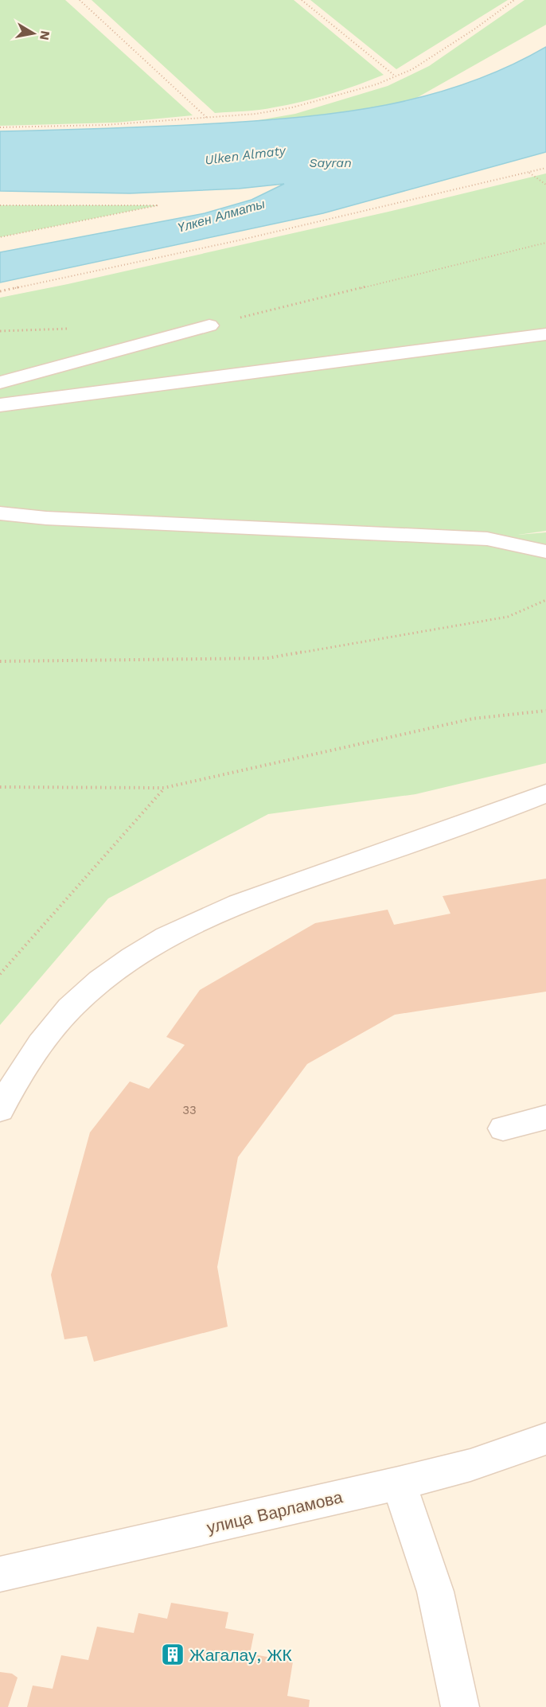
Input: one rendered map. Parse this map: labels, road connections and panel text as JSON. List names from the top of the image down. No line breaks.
{"streets":{"street":["улица Варламова"]},"water":["Ulken Almaty","Sayran","Үлкен Алматы"],"places":{"building":["Жагалау, ЖК"]},"house_numbers":["33"],"north":"right"}
